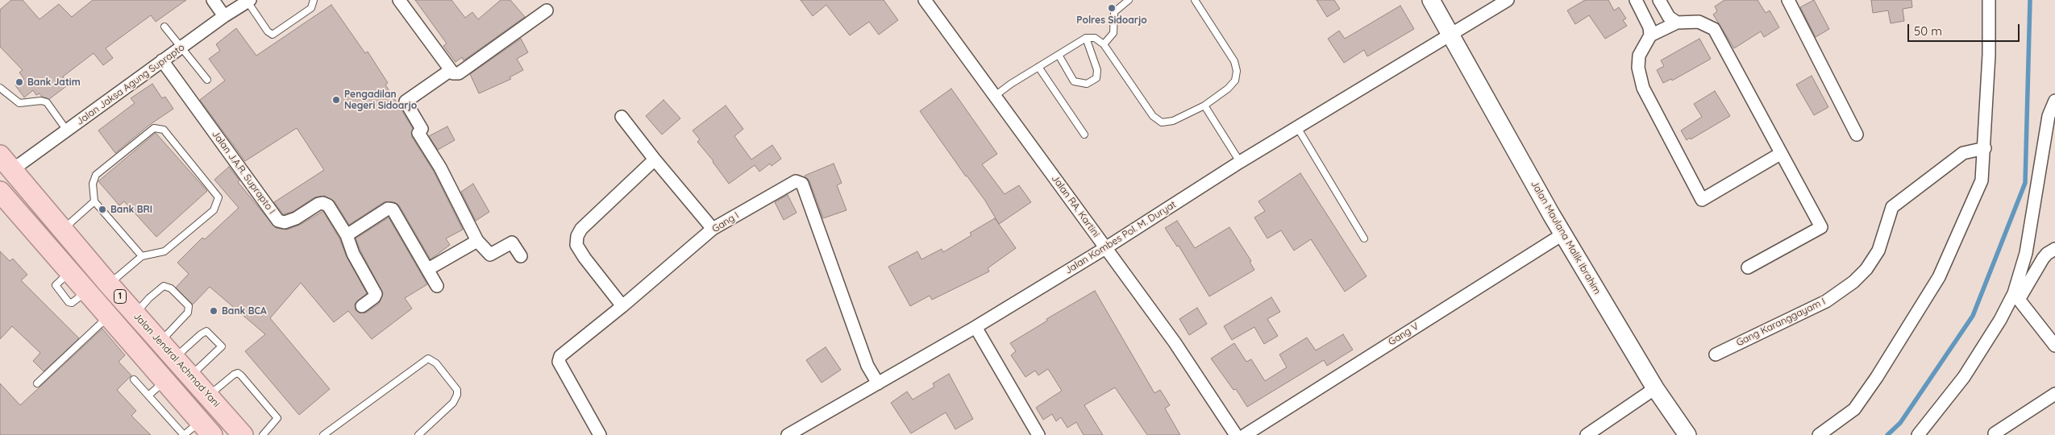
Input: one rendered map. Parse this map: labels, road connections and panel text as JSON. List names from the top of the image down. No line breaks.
{"streets":{"highway":["1","Jalan Jendral Achmad Yani"],"main road":["Jalan Maulana Malik Ibrahim"],"street":["Jalan Jaksa Agung Suprapto","Jalan J.A.R. Suprapto I","Jalan RA. Kartini","Gang I","Jalan Kombes Pol. M. Duryat","Gang Karanggayam I","Gang V"]},"crossings":[["Jalan Jaksa Agung Suprapto","Jalan J.A.R. Suprapto I"],["Jalan Jaksa Agung Suprapto","Jalan Jendral Achmad Yani"],["Jalan RA. Kartini","Jalan Kombes Pol. M. Duryat"],["Gang I","Jalan Kombes Pol. M. Duryat"],["Jalan Kombes Pol. M. Duryat","Jalan Maulana Malik Ibrahim"],["Jalan Maulana Malik Ibrahim","Gang V"]],"places":["Polres Sidoarjo","Bank Jatim","Pengadilan Negeri Sidoarjo","Bank BRI","Bank BCA"],"scale_bar":"50 m"}
